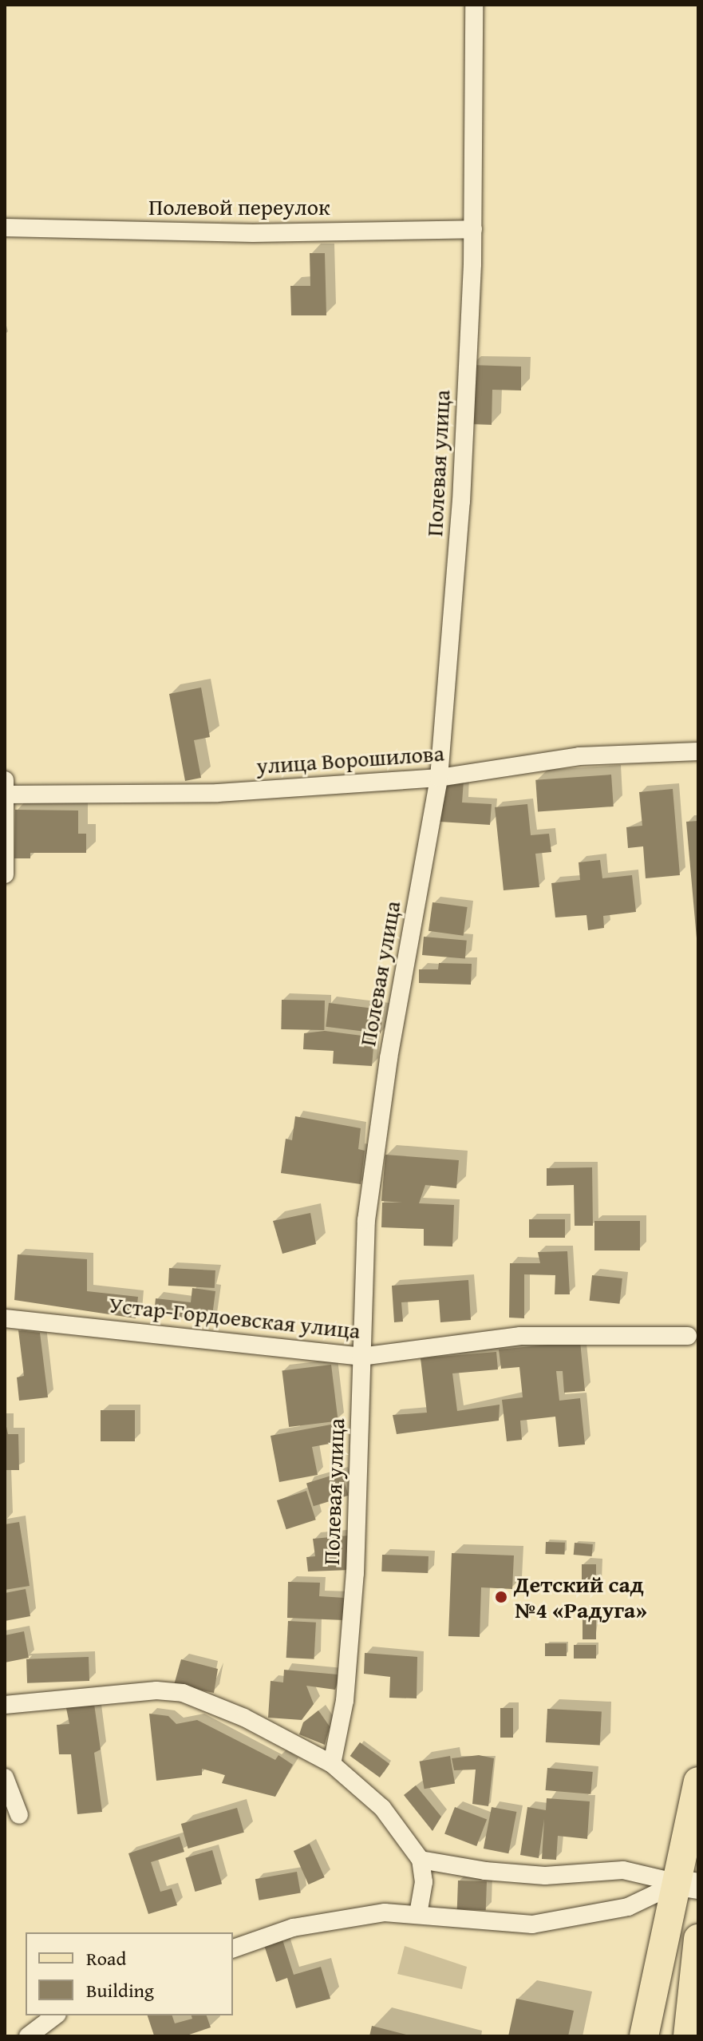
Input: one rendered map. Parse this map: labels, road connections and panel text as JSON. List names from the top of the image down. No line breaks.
{"streets":{"street":["Полевой переулок","Полевая улица","улица Ворошилова","Устар-Гордоевская улица"]},"crossings":[["Полевой переулок","Полевая улица"],["Полевая улица","улица Ворошилова"],["Полевая улица","Устар-Гордоевская улица"]],"places":["Детский сад №4 «Радуга»"],"legend":["Road","Building"]}
